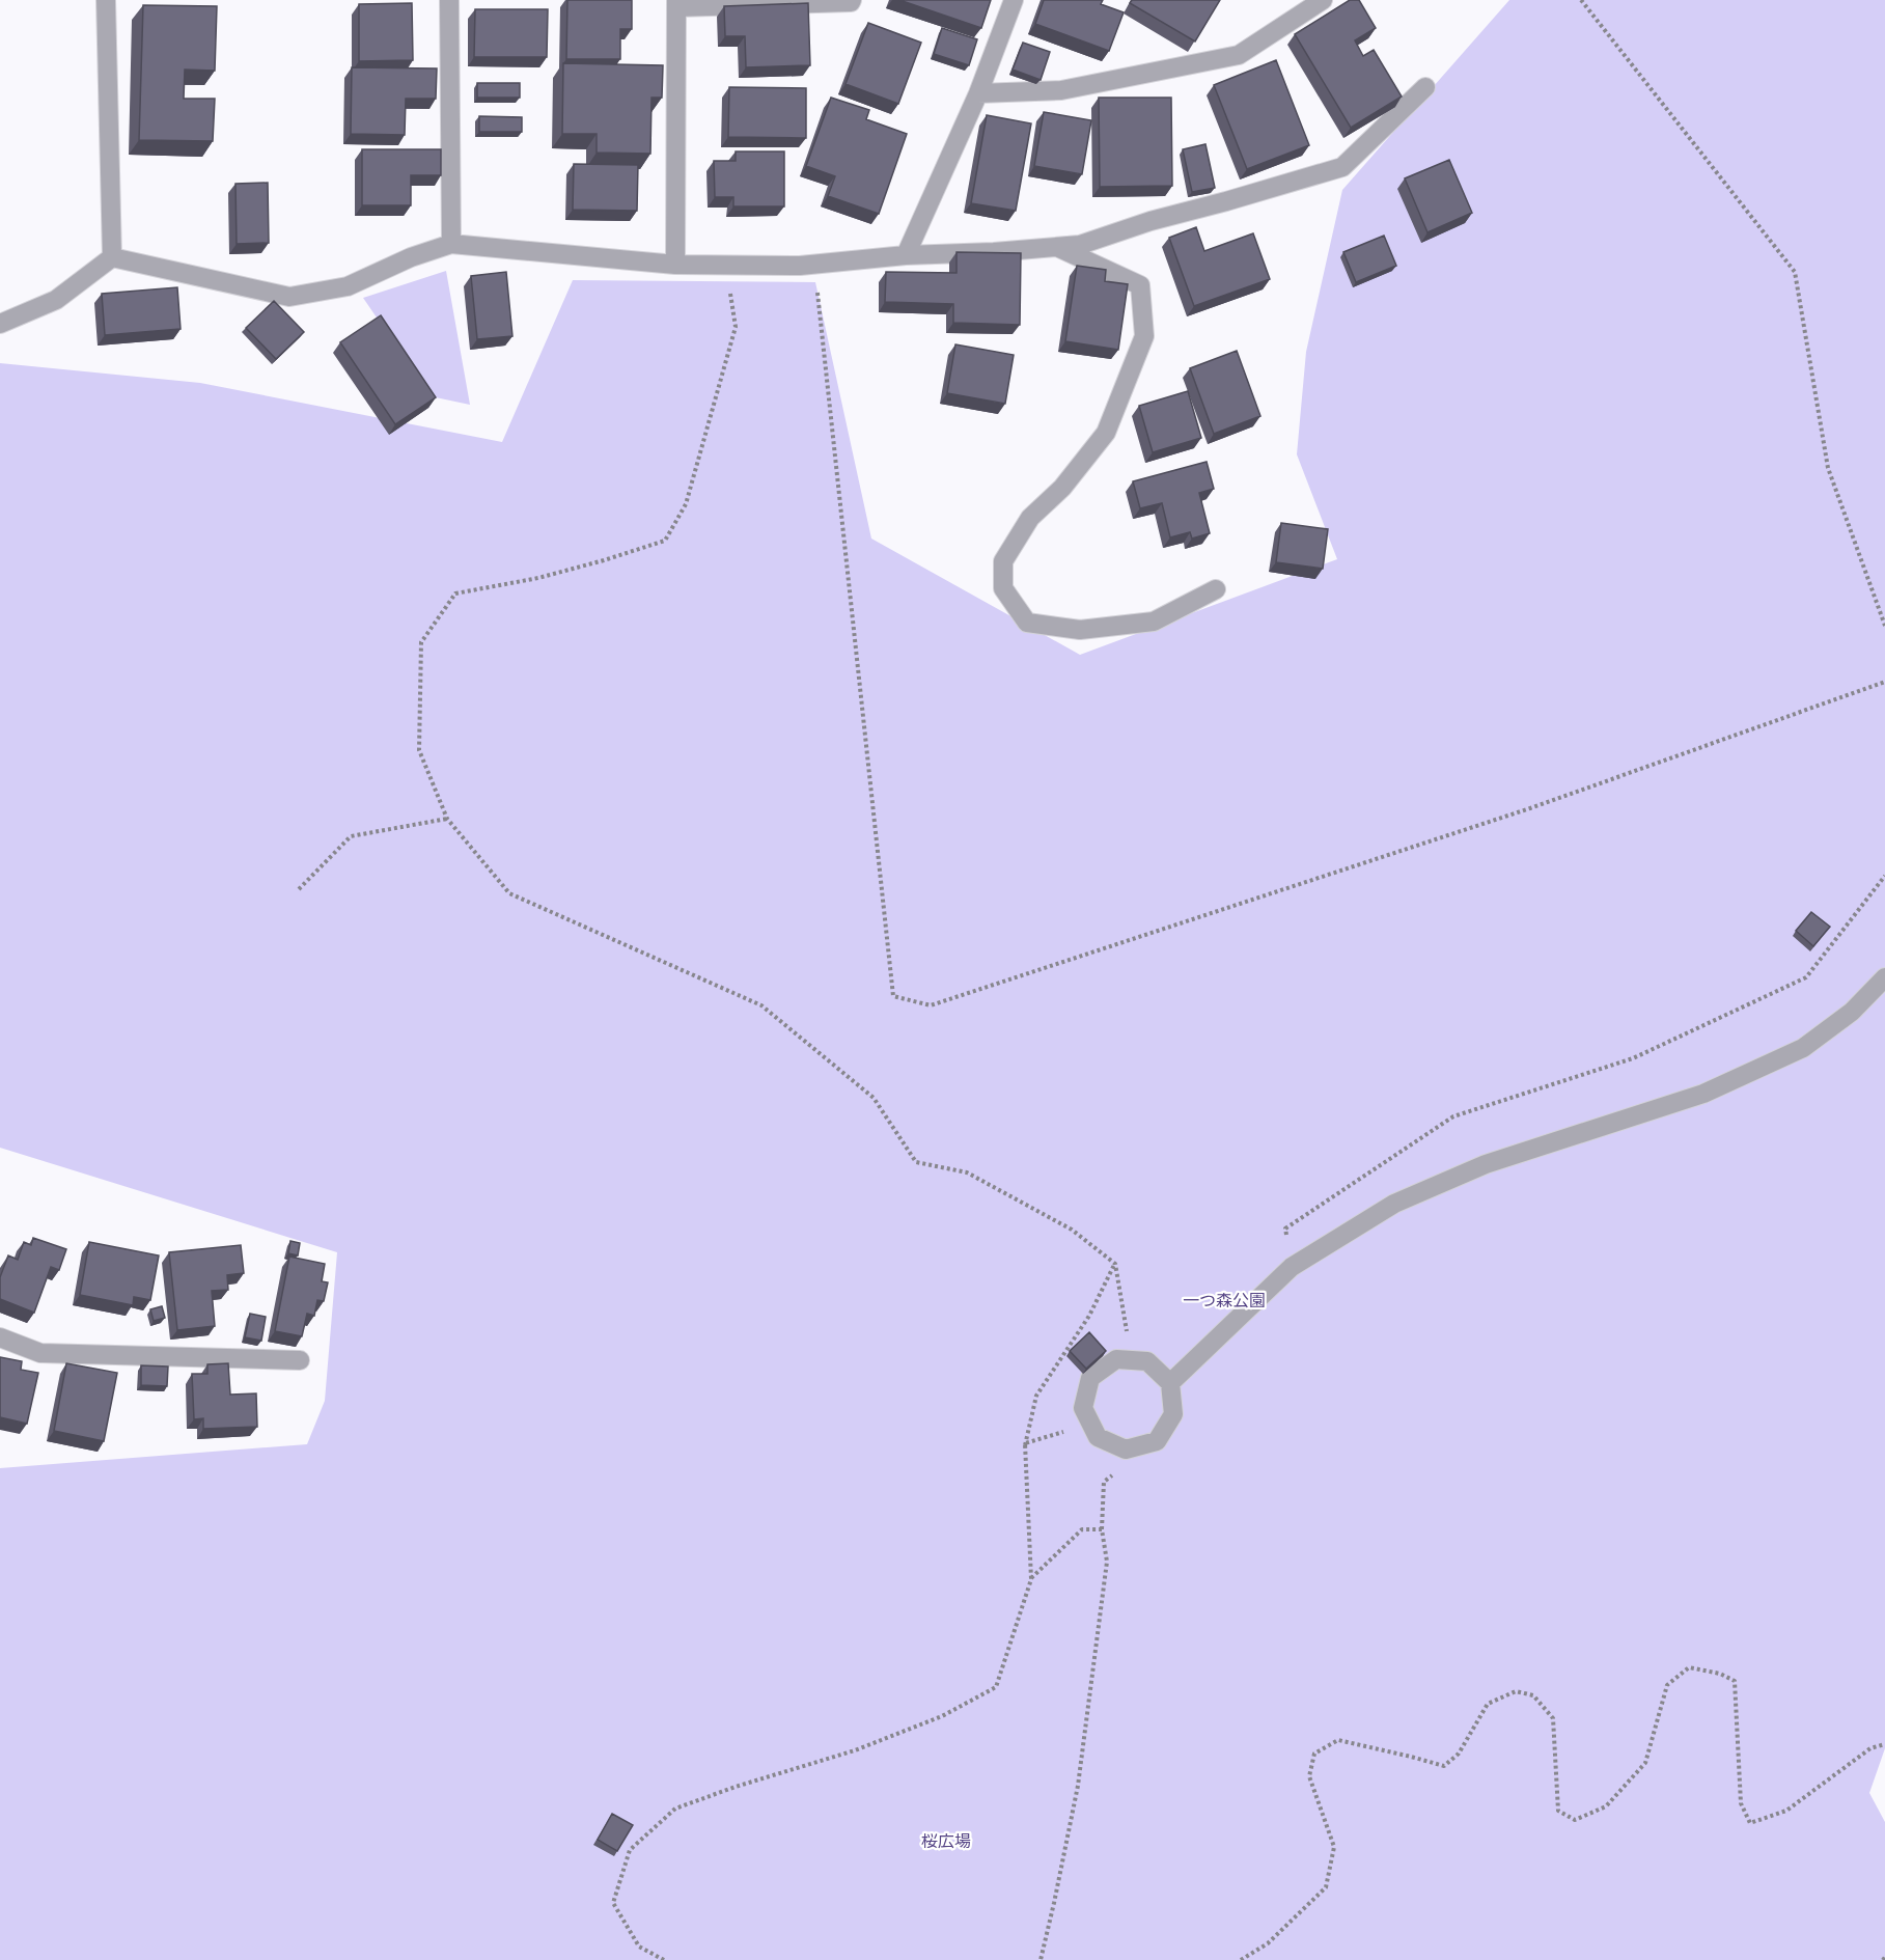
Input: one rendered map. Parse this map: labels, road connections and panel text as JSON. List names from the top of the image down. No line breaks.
{"parks":["一つ森公園","桜広場"]}
